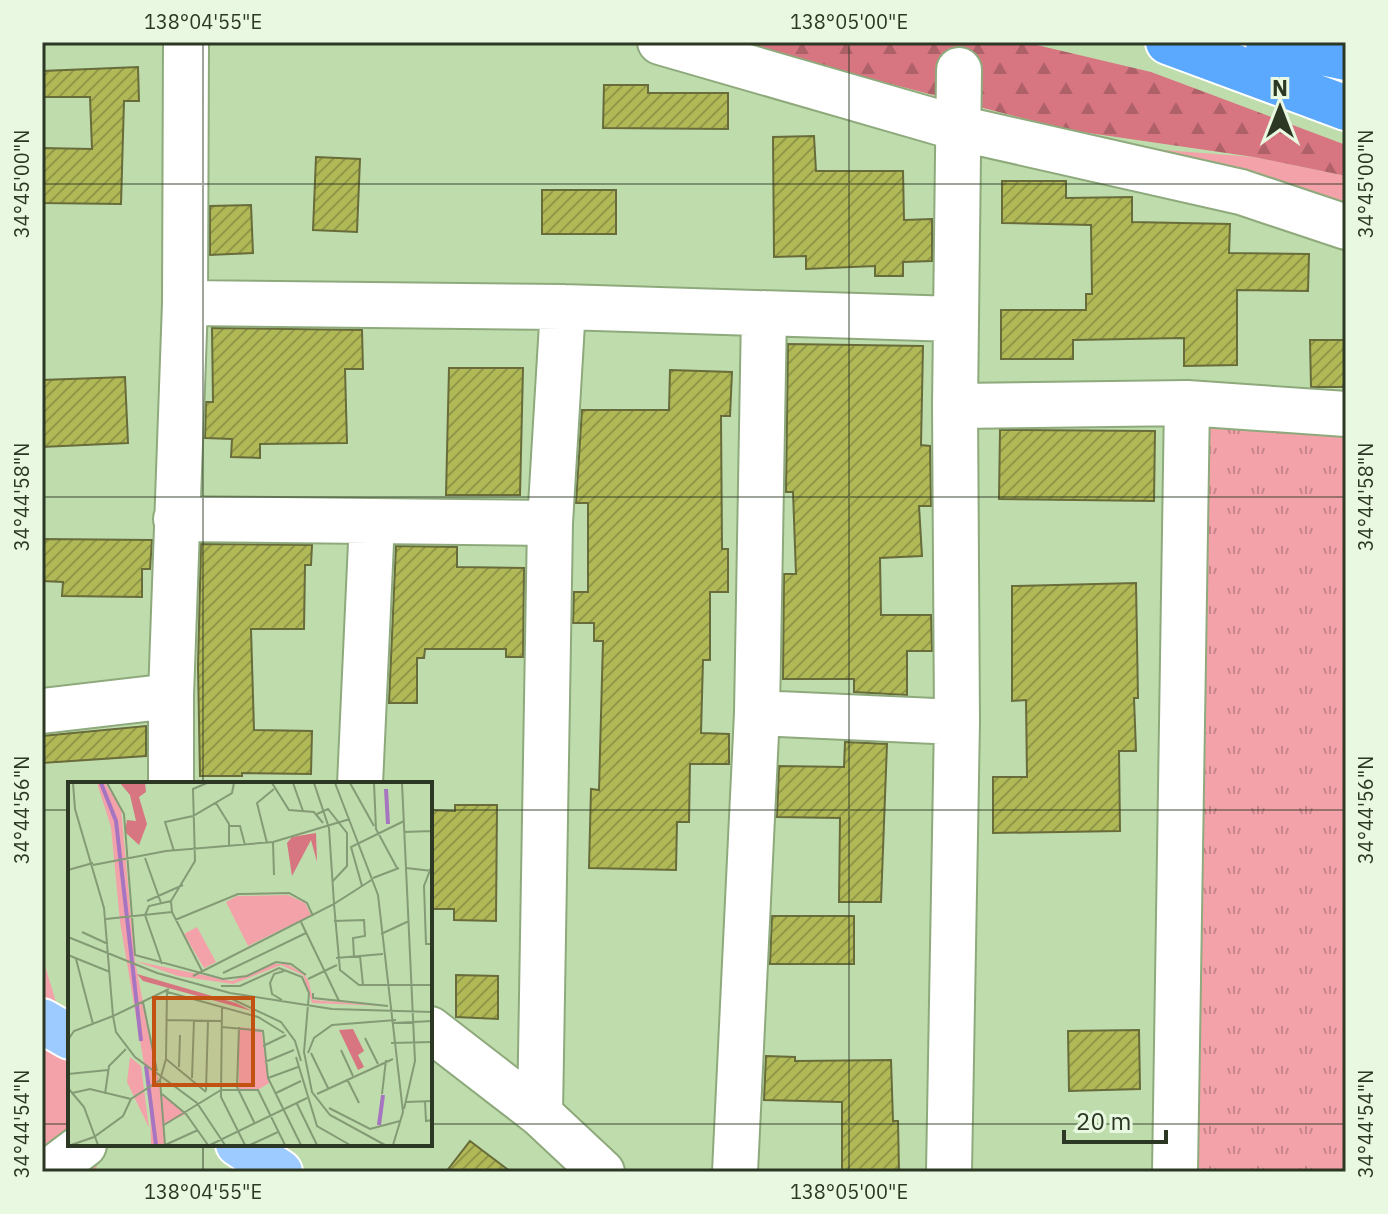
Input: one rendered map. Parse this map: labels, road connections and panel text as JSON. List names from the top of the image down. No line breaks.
{"scale_bar":"20 m","north":"top","coordinates":["138°04'55\"E","138°05'00\"E","34°45'00\"N","34°44'58\"N","34°44'56\"N","34°44'54\"N"]}
